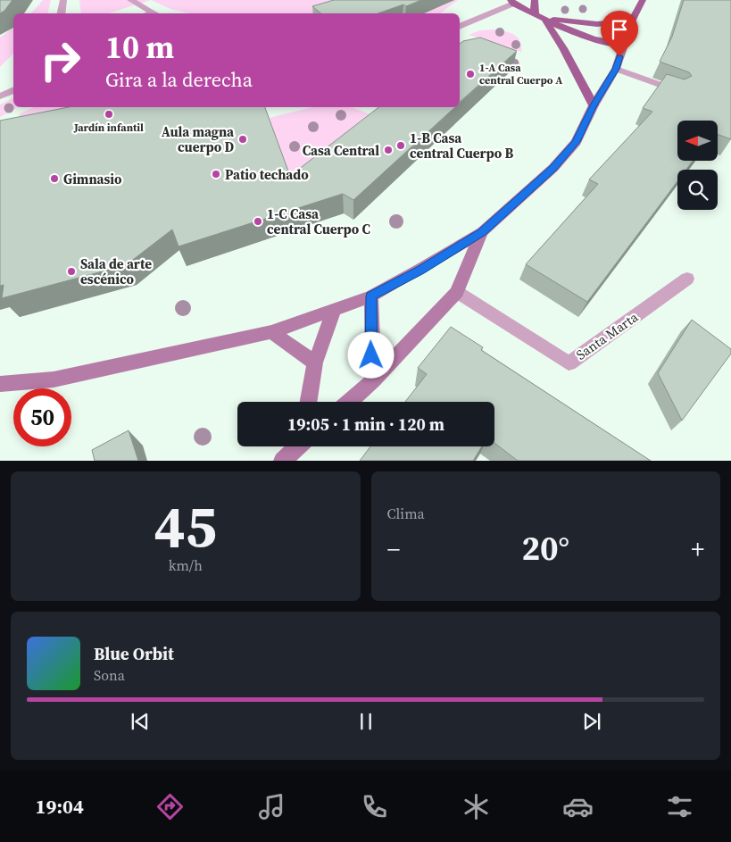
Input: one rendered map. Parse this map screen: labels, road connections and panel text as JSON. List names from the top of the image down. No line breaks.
{"streets":{"street":["Santa Marta"]},"places":["1-A Casa central Cuerpo A","Jardín infantil","Aula magna cuerpo D","1-B Casa central Cuerpo B","Casa Central","Patio techado","Gimnasio","1-C Casa central Cuerpo C","Sala de arte escénico"],"north":"left","page":{"turn":["10 m","Gira a la derecha"],"limit":"50","trip":"19:05 · 1 min · 120 m","tile":[["45","km/h"],"Clima"],"heat":["−","20°","+"],"song":["Blue Orbit","Sona"],"tabs":"19:04"}}
